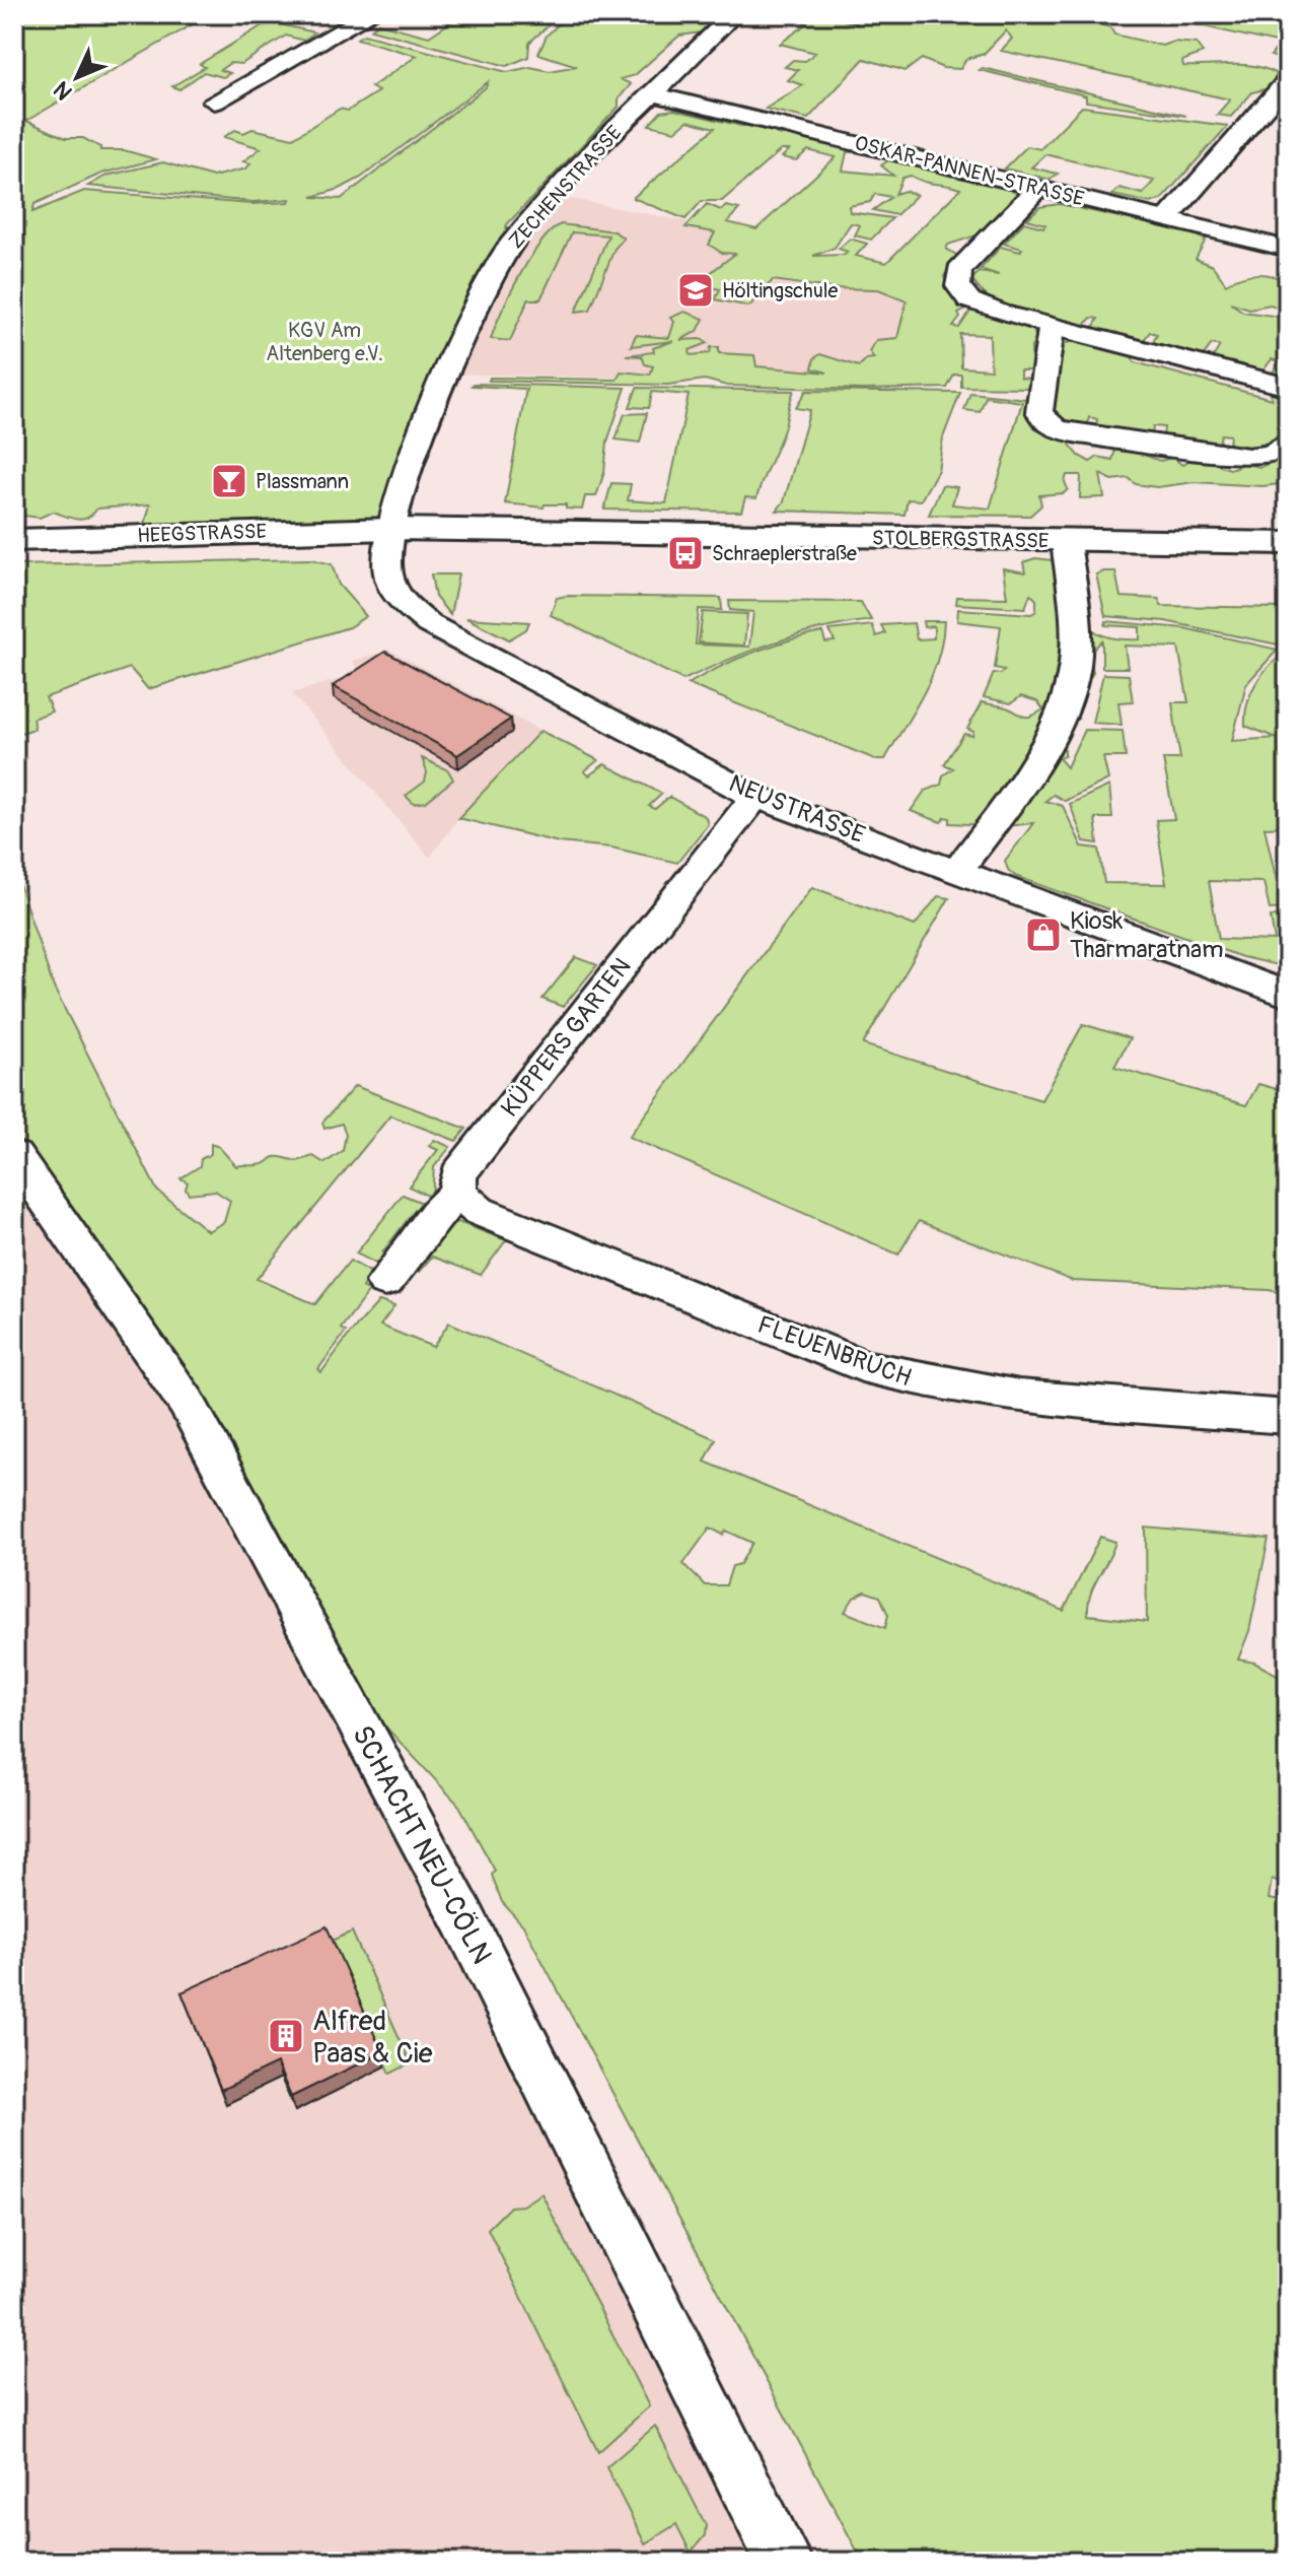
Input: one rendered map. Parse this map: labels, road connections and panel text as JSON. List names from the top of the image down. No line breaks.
{"streets":{"street":["OSKAR-PANNEN-STRASSE","ZECHENSTRASSE","HEEGSTRASSE","STOLBERGSTRASSE","NEUSTRASSE","KÜPPERS GARTEN","FLEUENBRUCH","SCHACHT NEU-CÖLN"]},"crossings":[["OSKAR-PANNEN-STRASSE","ZECHENSTRASSE"],["ZECHENSTRASSE","HEEGSTRASSE"],["ZECHENSTRASSE","STOLBERGSTRASSE"],["ZECHENSTRASSE","NEUSTRASSE"],["HEEGSTRASSE","STOLBERGSTRASSE"],["HEEGSTRASSE","NEUSTRASSE"],["STOLBERGSTRASSE","NEUSTRASSE"],["NEUSTRASSE","KÜPPERS GARTEN"],["KÜPPERS GARTEN","FLEUENBRUCH"]],"parks":["KGV Am Altenberg e.V."],"places":{"school or university":["Höltingschule"],"bar":["Plassmann"],"bus stop":["Schraeplerstraße"],"shop":["Kiosk Tharmaratnam"],"building":["Alfred Paas & Cie"]},"north":"bottom left"}
